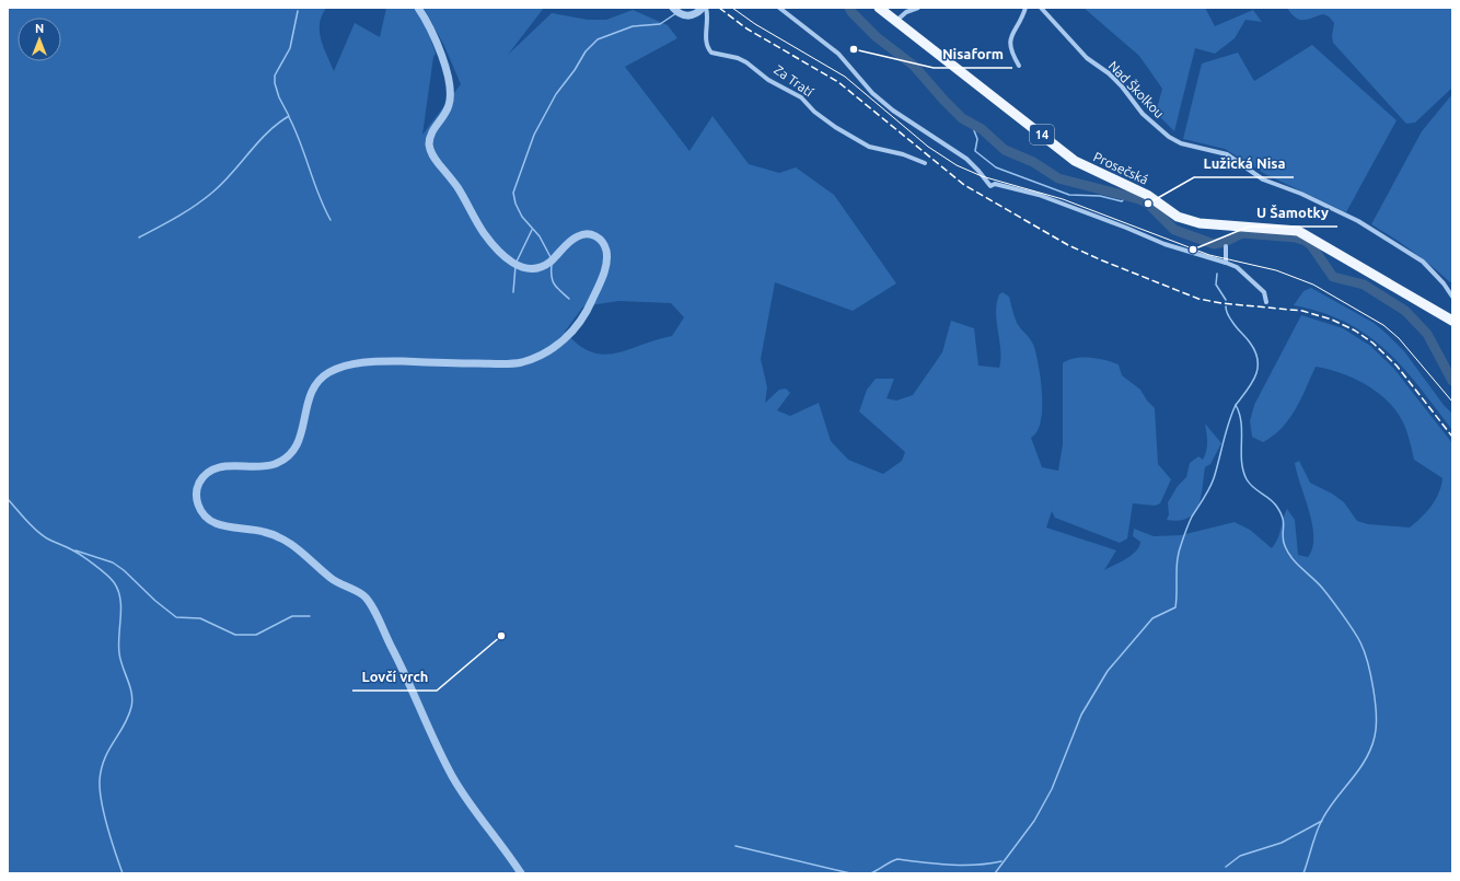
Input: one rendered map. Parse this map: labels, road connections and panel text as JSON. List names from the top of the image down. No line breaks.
{"streets":{"main road":["14","Prosečská"],"street":["Za Tratí","Nad Školkou"]},"places":["Nisaform","Lužická Nisa","U Šamotky","Lovčí vrch"],"north":"top"}
